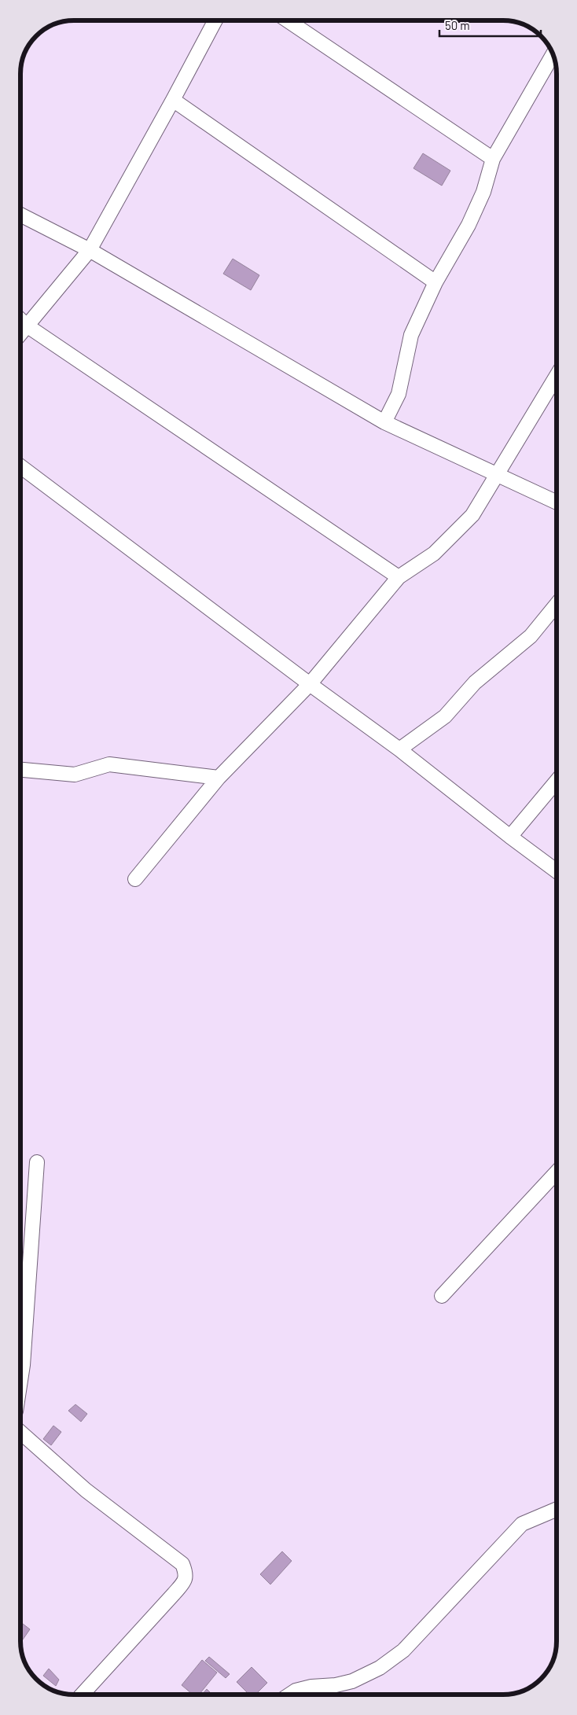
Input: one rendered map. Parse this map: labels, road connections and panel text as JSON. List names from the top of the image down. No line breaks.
{"scale_bar":"50 m"}
